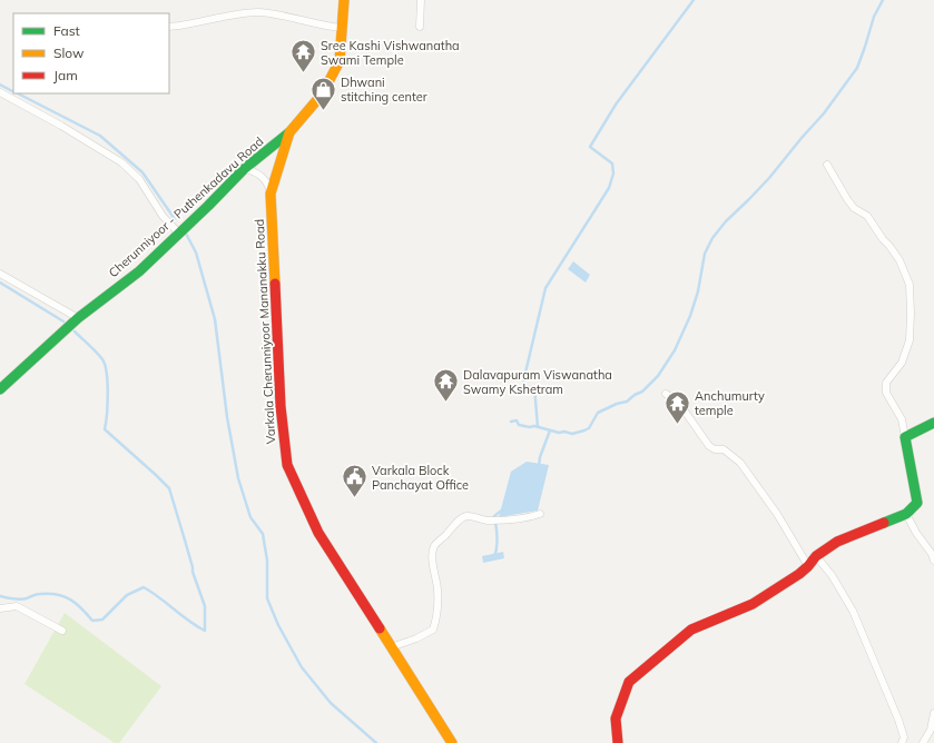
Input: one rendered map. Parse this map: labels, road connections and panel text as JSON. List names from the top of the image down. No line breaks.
{"streets":{"main road":["Cherunniyoor - Puthenkadavu Road","Varkala Cherunniyoor Mananakku Road"]},"crossings":[["Cherunniyoor - Puthenkadavu Road","Varkala Cherunniyoor Mananakku Road"]],"places":{"temple":["Sree Kashi Vishwanatha Swami Temple","Dalavapuram Viswanatha Swamy Kshetram","Anchumurty temple"],"shop":["Dhwani stitching center"],"public building":["Varkala Block Panchayat Office"]},"legend":["Fast","Slow","Jam"]}
